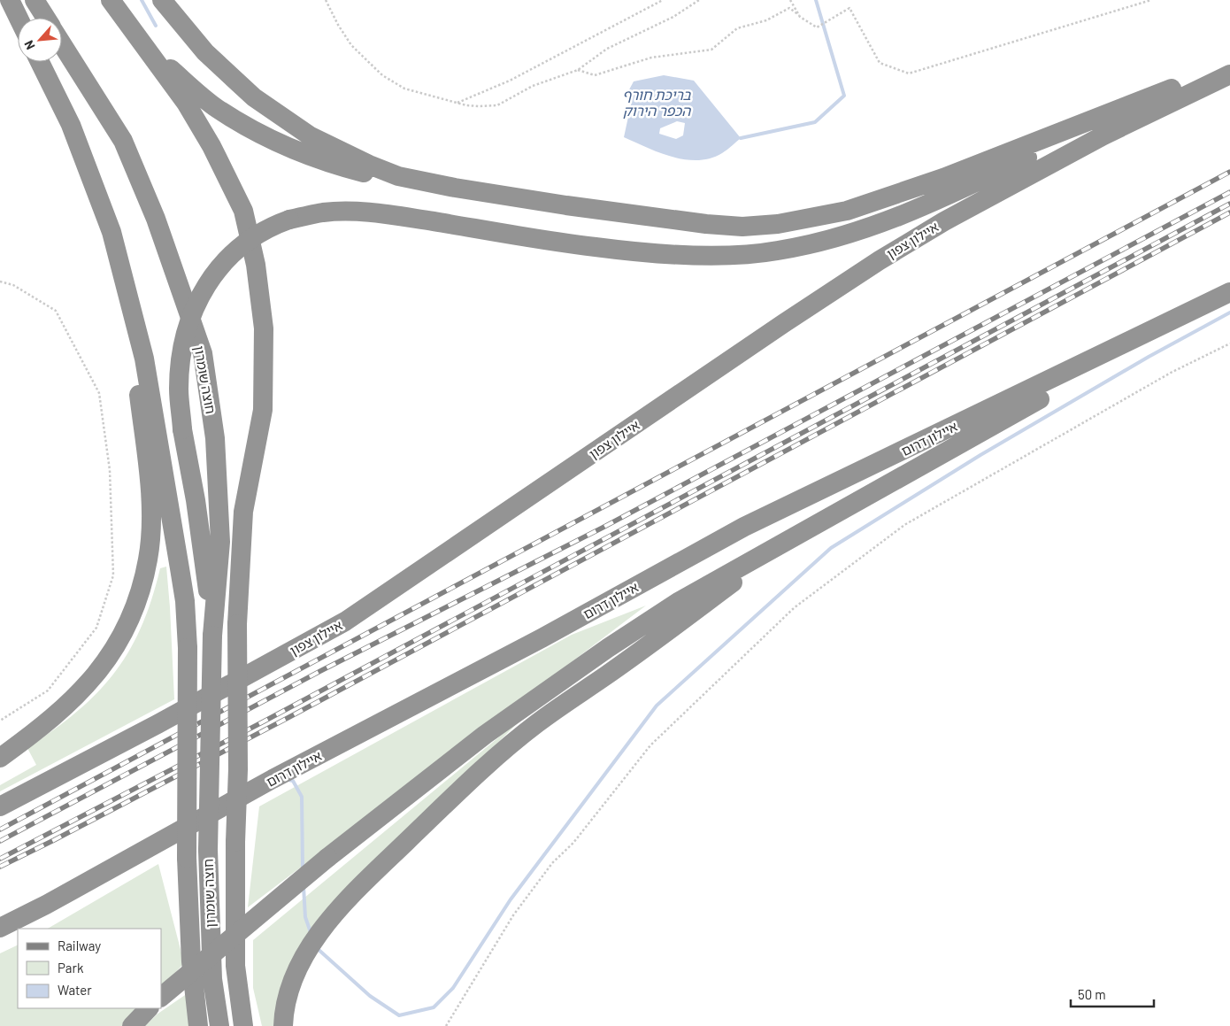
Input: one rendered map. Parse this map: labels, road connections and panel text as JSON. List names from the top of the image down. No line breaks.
{"streets":{"highway":["איילון צפון","חוצה שומרון","איילון דרום"]},"water":["בריכת חורף הכפר הירוק"],"legend":["Railway","Park","Water"],"scale_bar":"50 m","north":"bottom left"}
